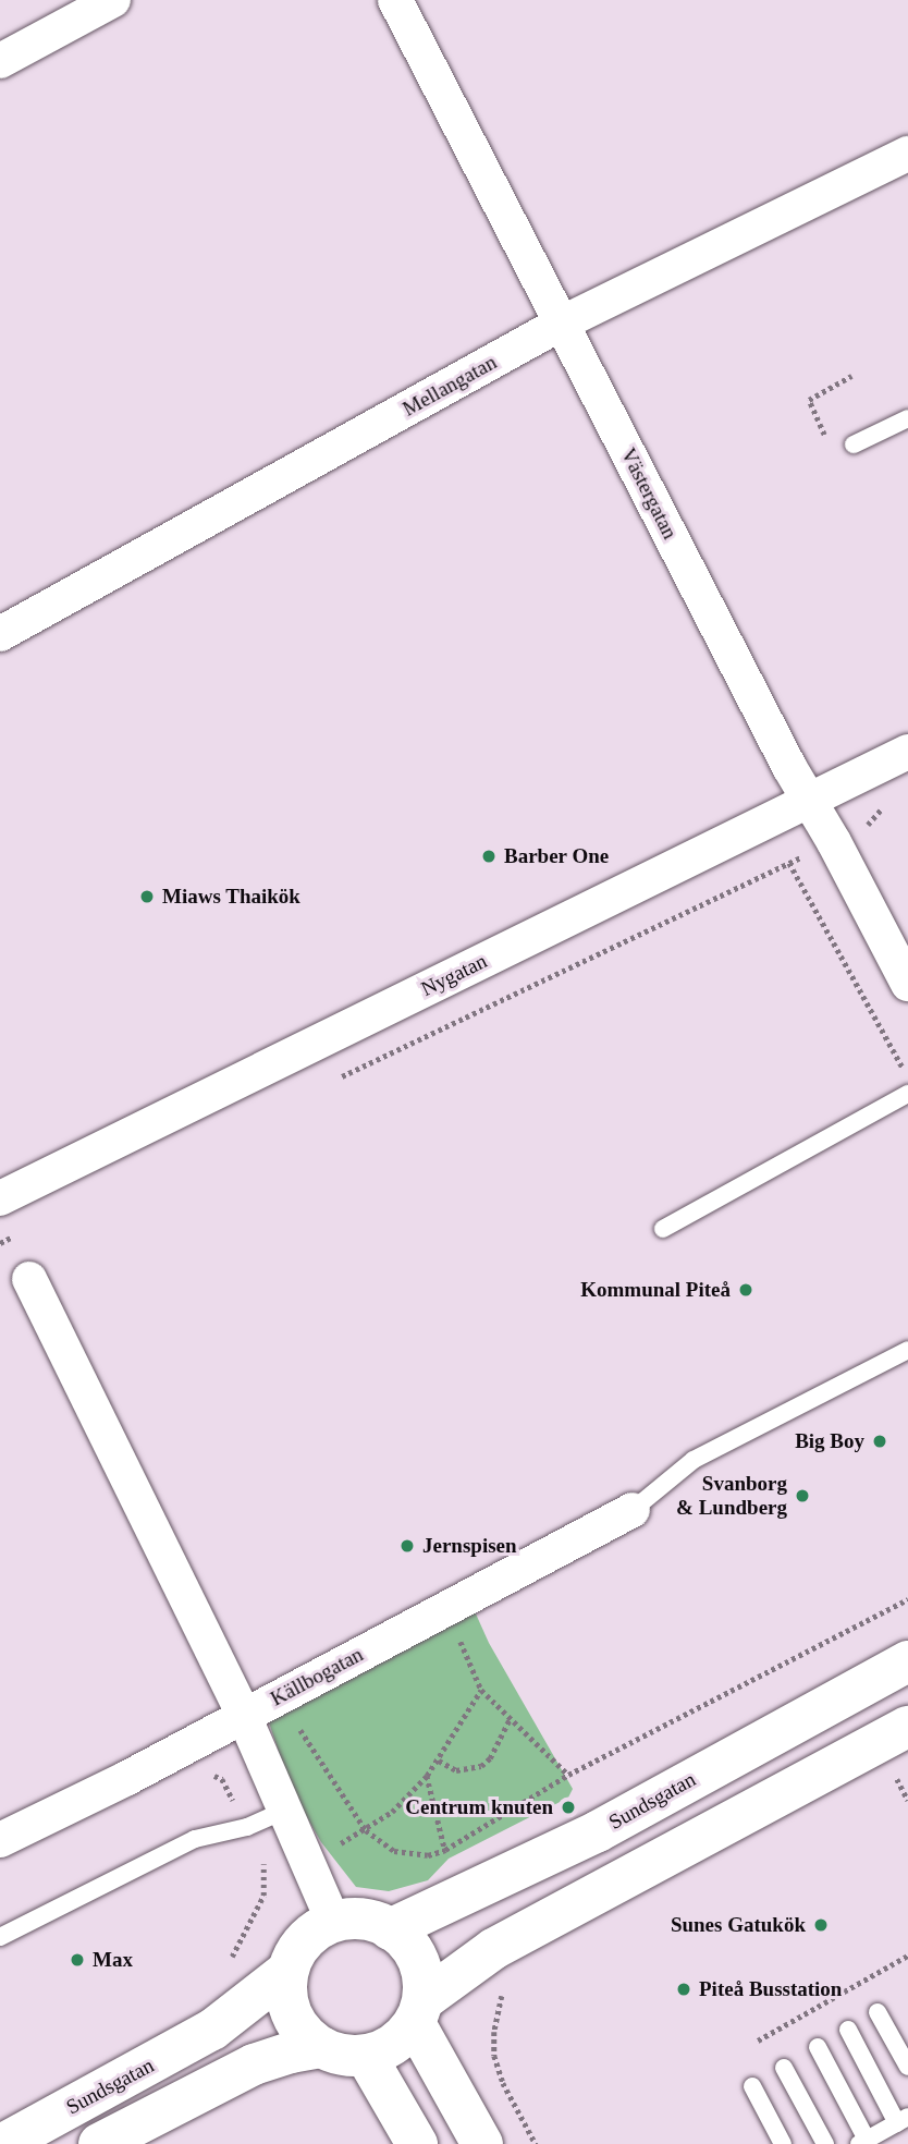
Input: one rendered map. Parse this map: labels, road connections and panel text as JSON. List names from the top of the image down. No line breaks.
{"streets":{"main road":["Sundsgatan"],"street":["Mellangatan","Västergatan","Nygatan","Källbogatan"]},"crossings":[["Mellangatan","Västergatan"],["Västergatan","Nygatan"]],"places":["Barber One","Miaws Thaikök","Kommunal Piteå","Big Boy","Svanborg & Lundberg","Jernspisen","Centrum knuten","Sunes Gatukök","Max","Piteå Busstation"]}
